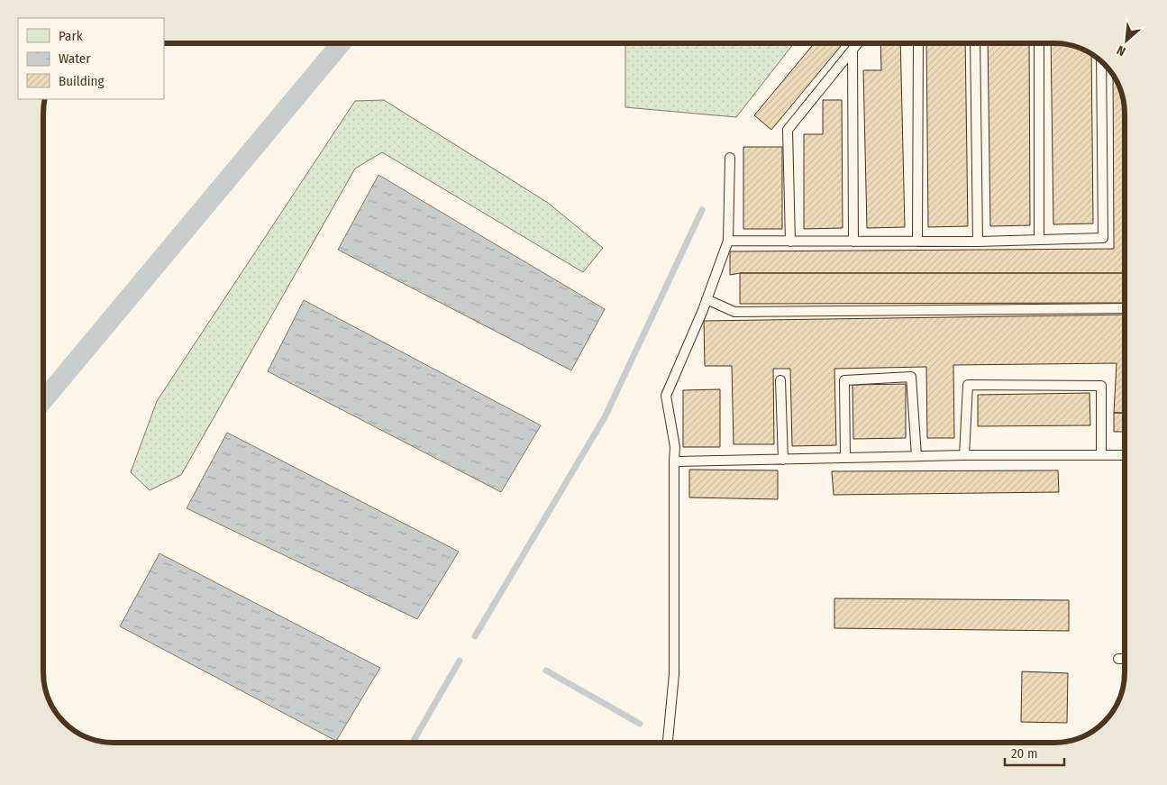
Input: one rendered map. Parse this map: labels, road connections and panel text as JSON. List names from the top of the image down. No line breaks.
{"legend":["Park","Water","Building"],"scale_bar":"20 m","north":"bottom left"}
